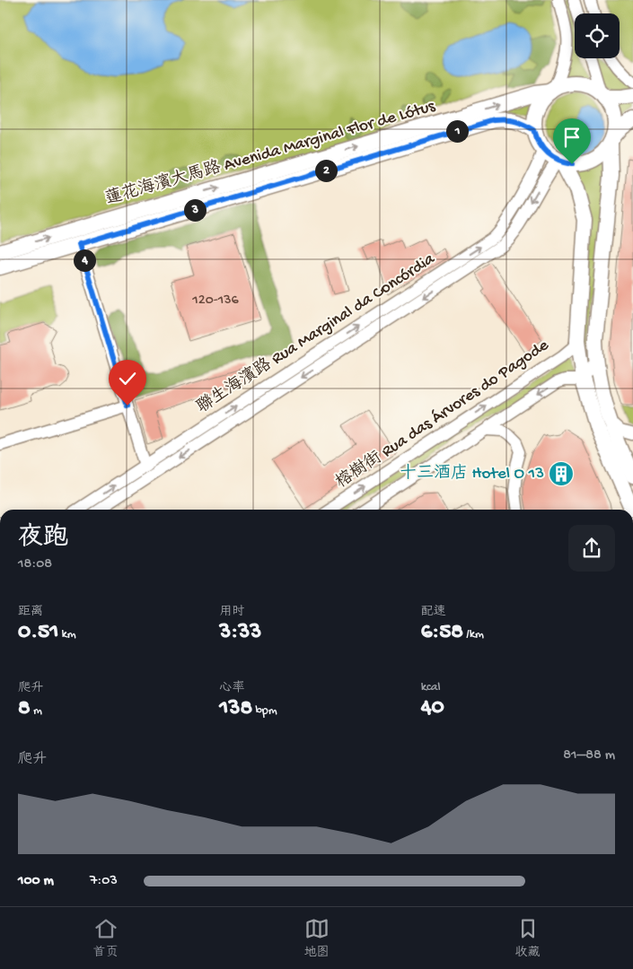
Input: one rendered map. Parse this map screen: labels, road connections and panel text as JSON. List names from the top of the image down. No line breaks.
{"streets":{"main road":["蓮花海濱大馬路 Avenida Marginal Flor de Lótus"],"street":["聯生海濱路 Rua Marginal da Concórdia","榕樹街 Rua das Árvores do Pagode"]},"crossings":[["蓮花海濱大馬路 Avenida Marginal Flor de Lótus","聯生海濱路 Rua Marginal da Concórdia"]],"places":{"building":["十三酒店 Hotel O 13"]},"house_numbers":["120-136"],"page":{"pins":["1","2","3","4"],"heading":["夜跑","18:08"],"stats":[["距离","0.51 km"],["用时","3:33"],["配速","6:58 /km"],["爬升","8 m"],["心率","138 bpm"],["kcal","40"]],"chart":["爬升","81–88 m"],"list":[{"name":"100 m","note":"7:03"}],"tabs":["首页","地图","收藏"]}}
